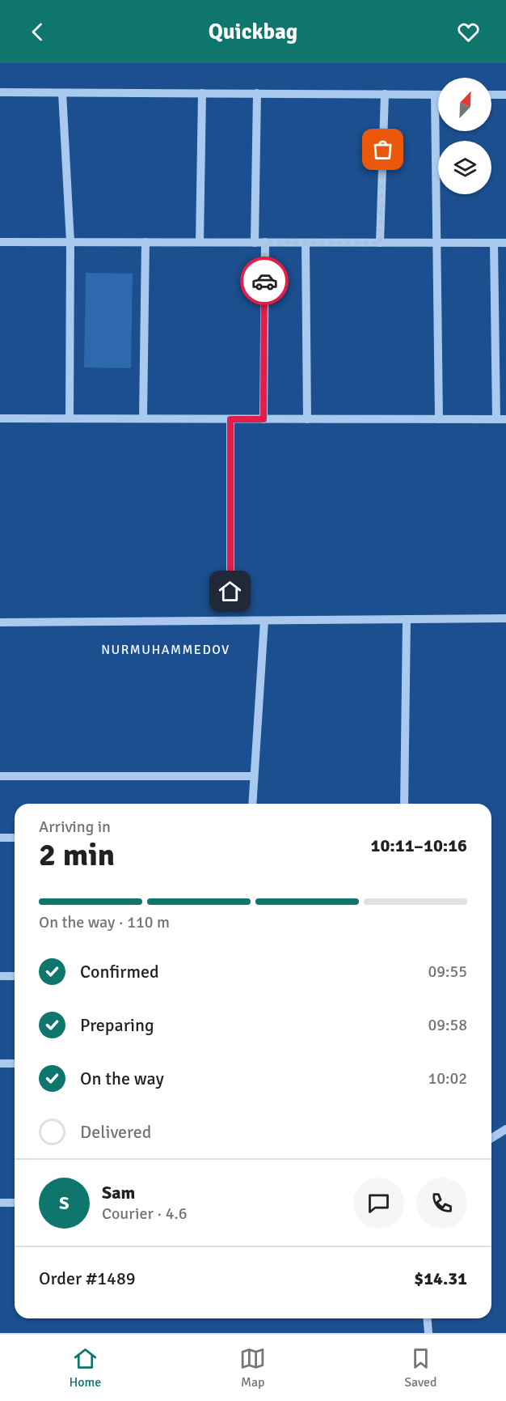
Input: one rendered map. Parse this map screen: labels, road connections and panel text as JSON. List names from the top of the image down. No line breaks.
{"districts":["NURMUHAMMEDOV"],"north":"top right","page":{"header":"Quickbag","heading":["2 min","Arriving in","10:11–10:16"],"panel":["Sam","Courier · 4.6","Order #1489","$14.31"],"bar":"On the way · 110 m","list":[["Confirmed","09:55"],["Preparing","09:58"],["On the way","10:02"],"Delivered"],"round":"S","tabs":["Home","Map","Saved"]}}
